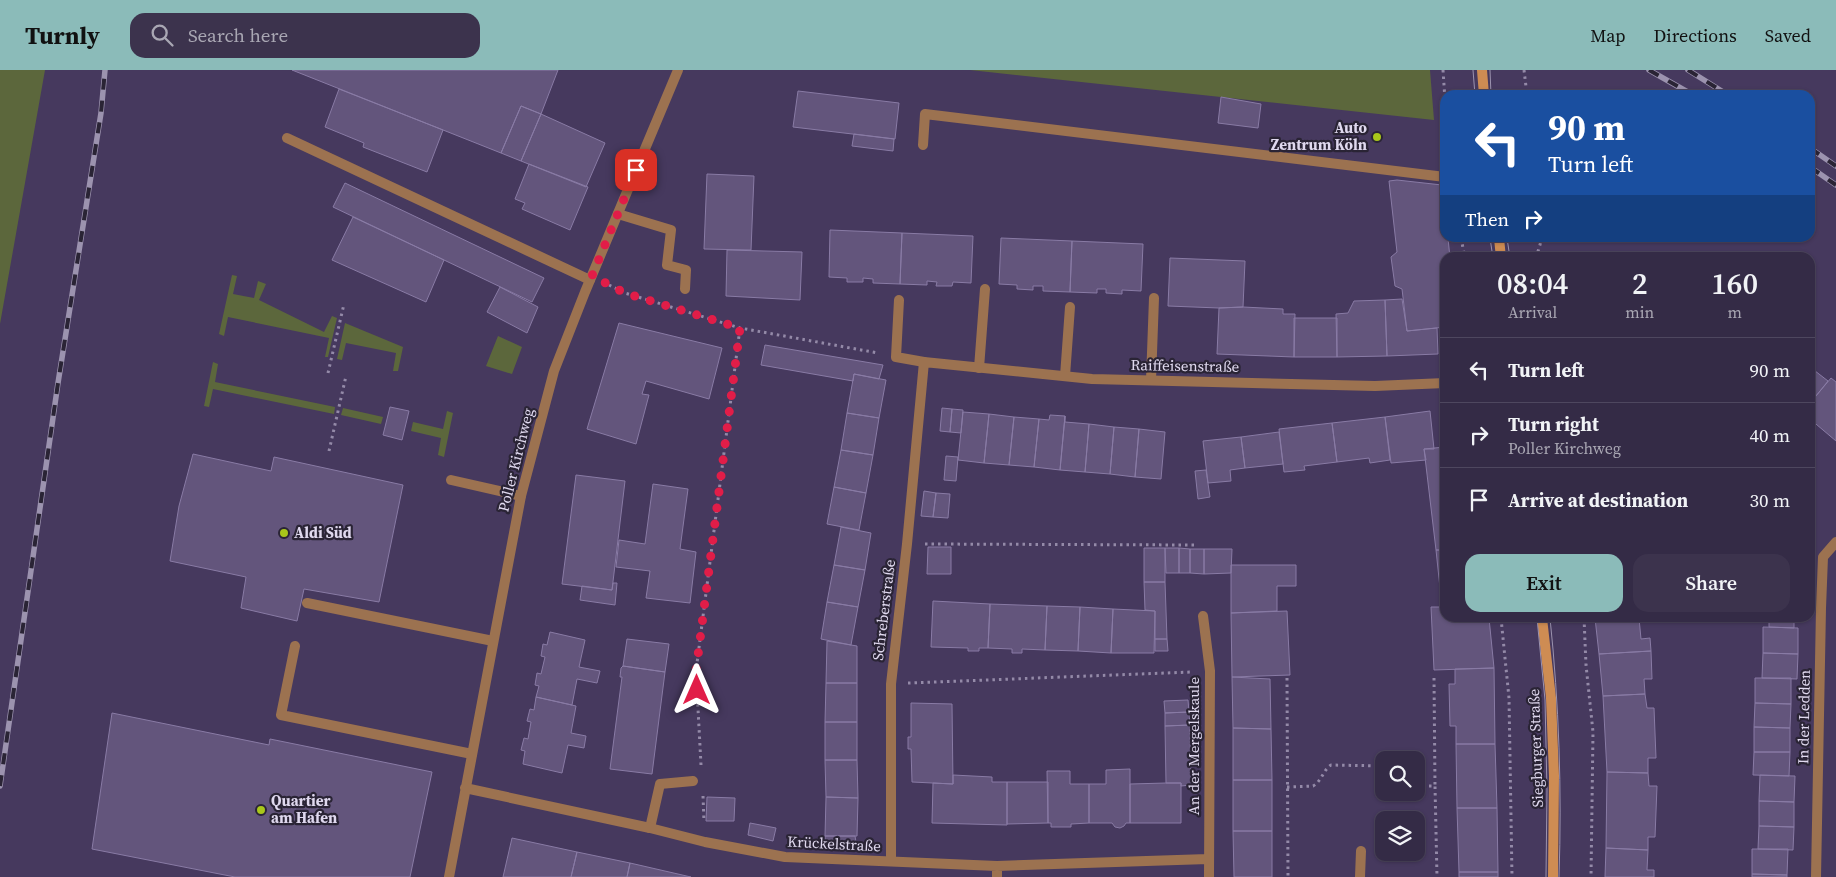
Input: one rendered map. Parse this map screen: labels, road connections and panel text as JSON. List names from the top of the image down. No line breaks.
{"streets":{"main road":["Siegburger Straße"],"street":["Raiffeisenstraße","Poller Kirchweg","Schreberstraße","In der Ledden","An der Mergelskaule","Krückelstraße"]},"crossings":[["Raiffeisenstraße","Schreberstraße"],["Poller Kirchweg","Krückelstraße"],["Schreberstraße","Krückelstraße"],["An der Mergelskaule","Krückelstraße"]],"places":["Auto Zentrum Köln","Aldi Süd","Quartier am Hafen"],"page":{"header":"Turnly","search":"Search here","nav":["Map","Directions","Saved"],"turn":["90 m","Turn left"],"then":"Then","eta":["08:04","Arrival","2","min","160","m"],"list":[{"name":"Turn left","value":"90 m"},{"name":"Turn right","note":"Poller Kirchweg","value":"40 m"},{"name":"Arrive at destination","value":"30 m"}],"buttons":["Exit","Share"]}}
